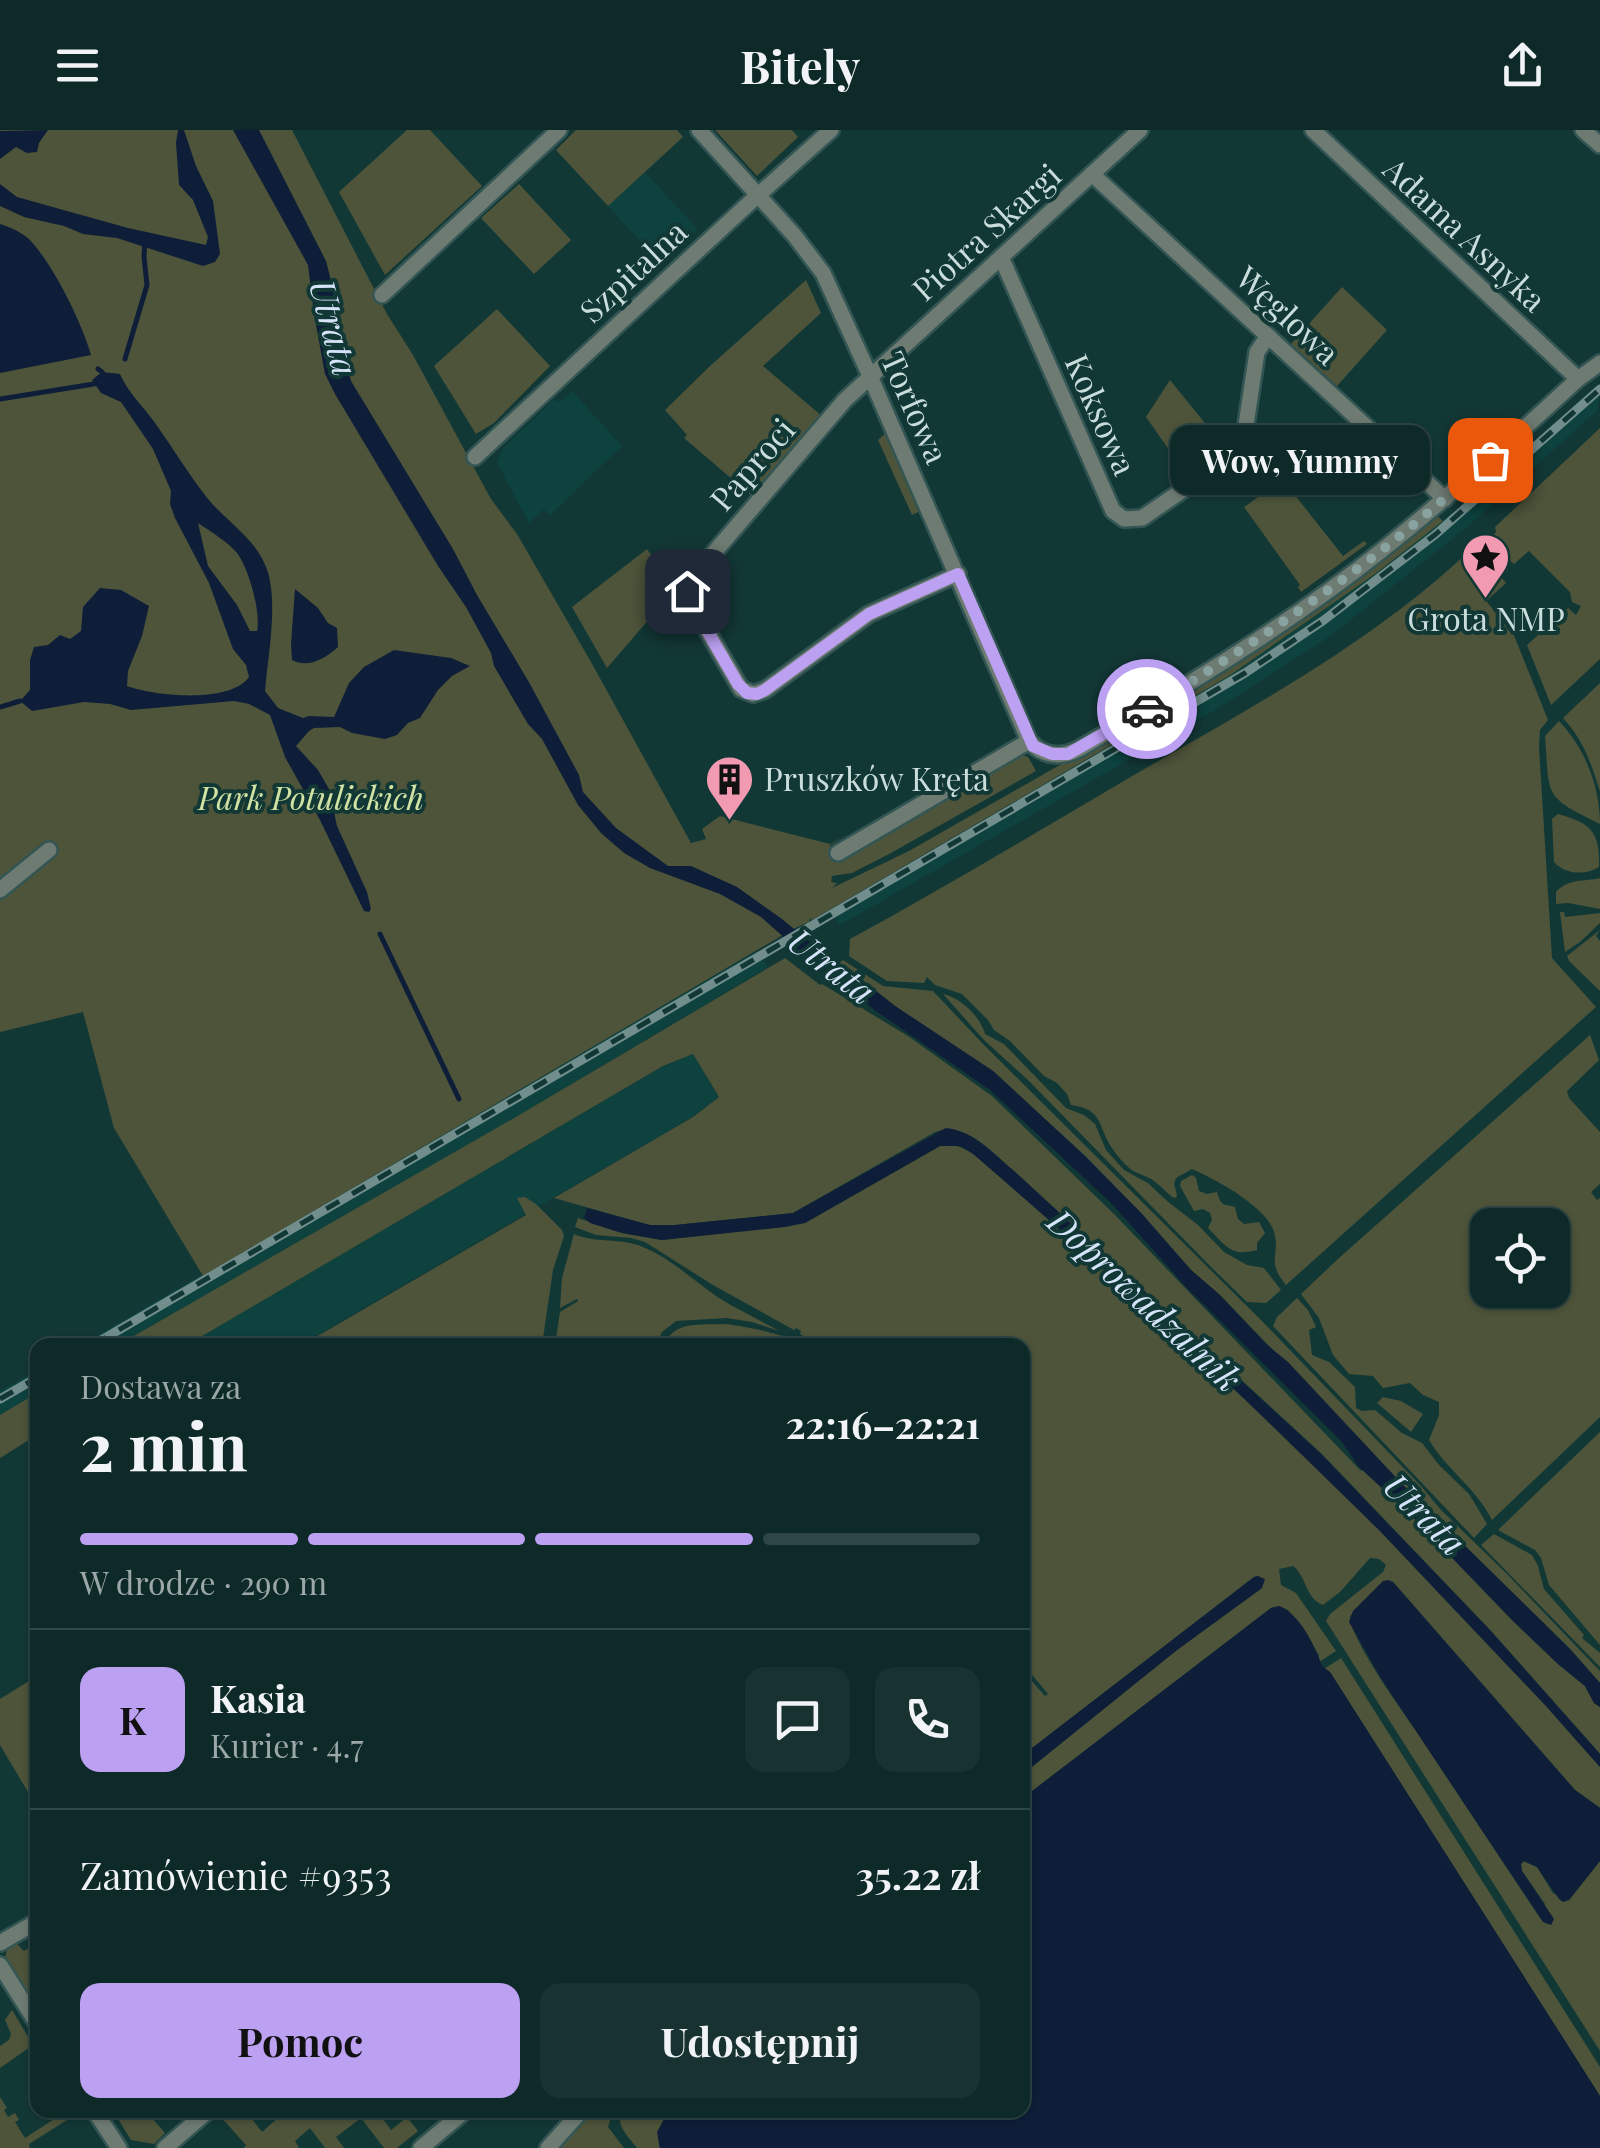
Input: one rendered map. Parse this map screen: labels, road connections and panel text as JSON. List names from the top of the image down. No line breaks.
{"streets":{"street":["Piotra Skargi","Adama Asnyka","Szpitalna","Węglowa","Torfowa","Koksowa","Paproci"]},"crossings":[["Piotra Skargi","Węglowa"],["Piotra Skargi","Torfowa"],["Piotra Skargi","Koksowa"],["Piotra Skargi","Paproci"],["Szpitalna","Torfowa"],["Węglowa","Koksowa"],["Torfowa","Paproci"]],"water":["Utrata","Doprowadzalnik"],"parks":["Park Potulickich"],"places":{"other":["Wow, Yummy"],"place":["Grota NMP"],"building":["Pruszków Kręta"]},"page":{"header":"Bitely","bubble":"Wow, Yummy","heading":["2 min","Dostawa za","22:16–22:21"],"panel":["Kasia","Kurier · 4.7","Zamówienie #9353","35.22 zł"],"bar":"W drodze · 290 m","round":"K","buttons":["Pomoc","Udostępnij"]}}
